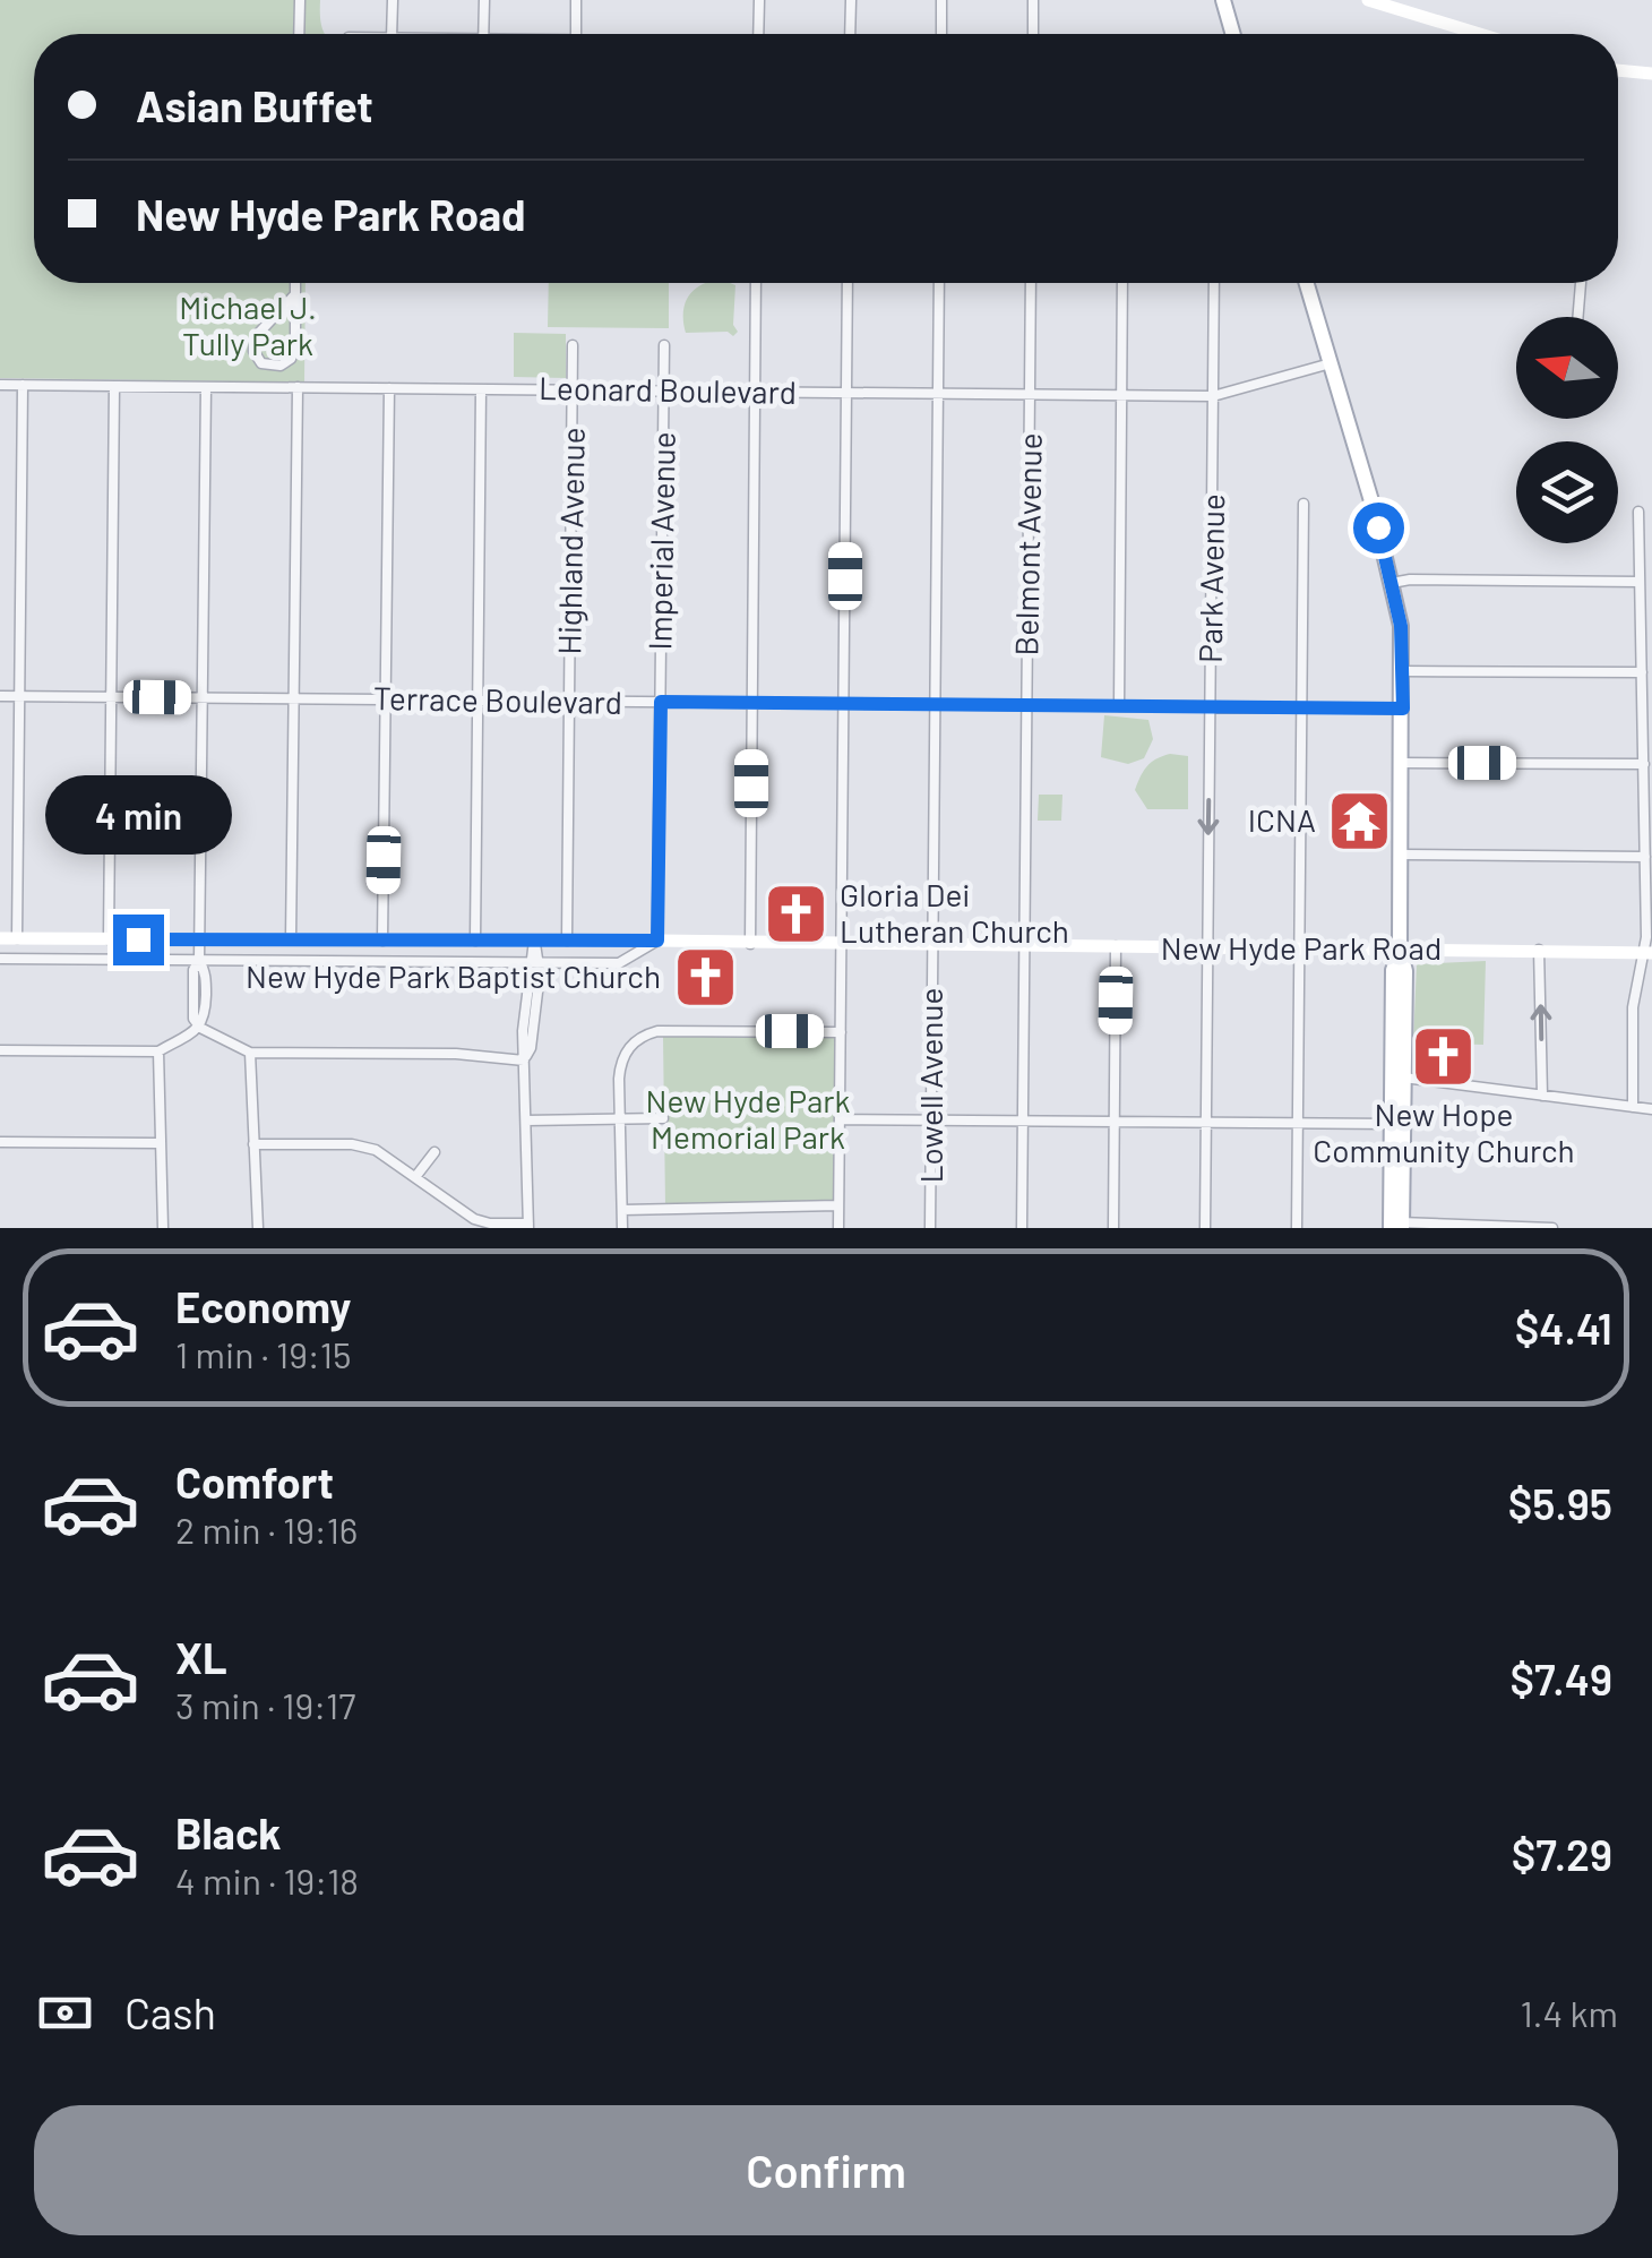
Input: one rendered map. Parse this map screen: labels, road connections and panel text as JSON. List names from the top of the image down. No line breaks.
{"streets":{"main road":["New Hyde Park Road"],"street":["Leonard Boulevard","Highland Avenue","Imperial Avenue","Belmont Avenue","Park Avenue","Terrace Boulevard","Lowell Avenue"]},"crossings":[["Leonard Boulevard","Highland Avenue"],["Leonard Boulevard","Imperial Avenue"],["Leonard Boulevard","Belmont Avenue"],["Leonard Boulevard","Park Avenue"],["Leonard Boulevard","Lowell Avenue"],["Highland Avenue","Terrace Boulevard"],["Highland Avenue","New Hyde Park Road"],["Imperial Avenue","Terrace Boulevard"],["Imperial Avenue","New Hyde Park Road"],["Belmont Avenue","Terrace Boulevard"],["Belmont Avenue","New Hyde Park Road"],["Park Avenue","Terrace Boulevard"],["Park Avenue","New Hyde Park Road"],["Terrace Boulevard","Lowell Avenue"],["New Hyde Park Road","Lowell Avenue"]],"parks":["Michael J. Tully Park","New Hyde Park Memorial Park"],"places":{"temple":["ICNA"],"church":["Gloria Dei Lutheran Church","New Hyde Park Baptist Church","New Hope Community Church"]},"north":"left","page":{"banner":["Asian Buffet","New Hyde Park Road"],"bubble":"4 min","list":[{"name":"Economy","note":"1 min · 19:15","value":"$4.41"},{"name":"Comfort","note":"2 min · 19:16","value":"$5.95"},{"name":"XL","note":"3 min · 19:17","value":"$7.49"},{"name":"Black","note":"4 min · 19:18","value":"$7.29"}],"pay":["Cash","1.4 km"],"buttons":"Confirm"}}
